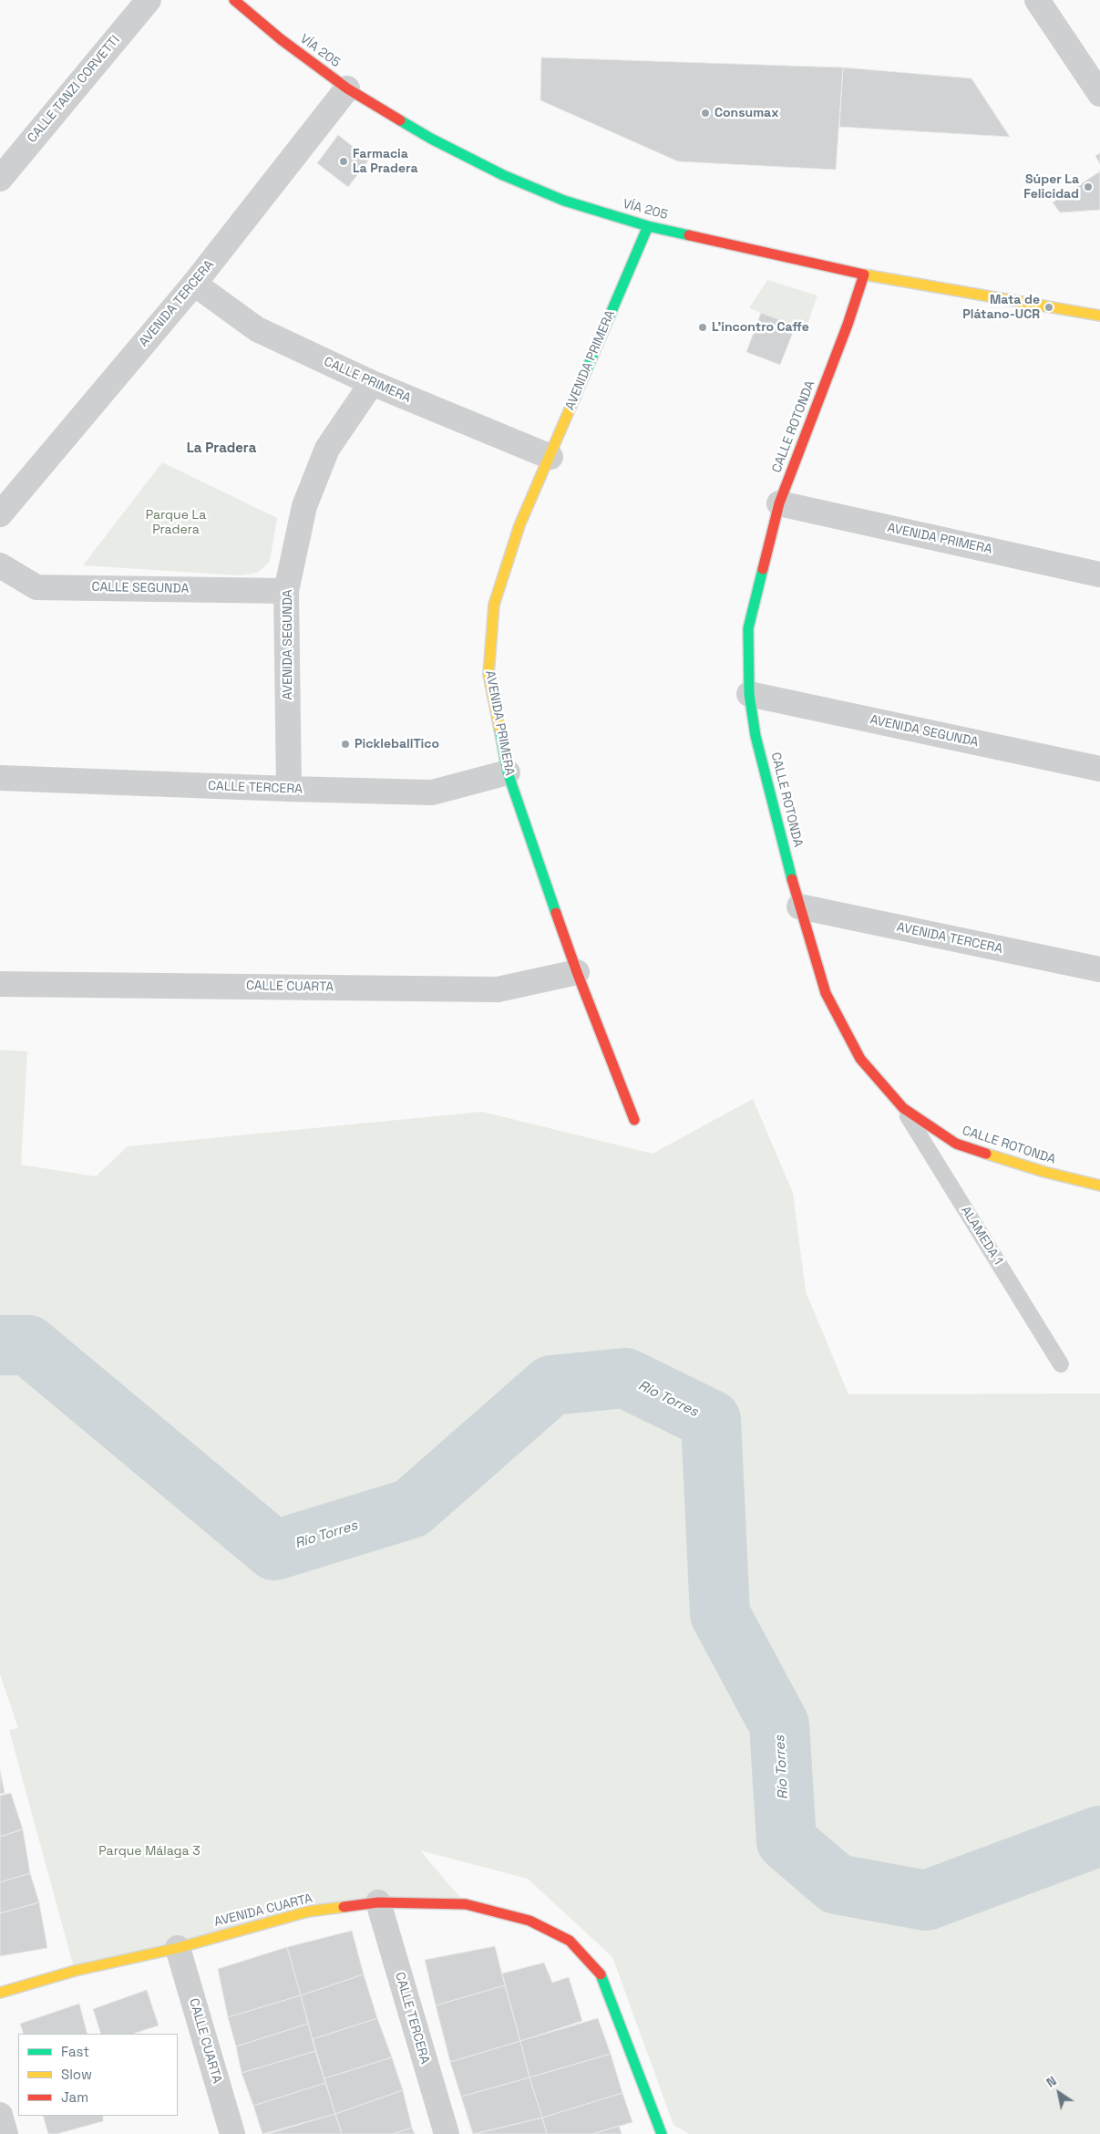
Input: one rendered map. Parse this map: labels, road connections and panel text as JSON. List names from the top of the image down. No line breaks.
{"streets":{"street":["VÍA 205","CALLE TANZI CORVETTI","AVENIDA TERCERA","AVENIDA PRIMERA","CALLE PRIMERA","CALLE ROTONDA","CALLE SEGUNDA","AVENIDA SEGUNDA","CALLE TERCERA","CALLE CUARTA","AVENIDA CUARTA"],"lane":["ALAMEDA 1"]},"crossings":[["VÍA 205","AVENIDA TERCERA"],["VÍA 205","AVENIDA PRIMERA"],["VÍA 205","CALLE ROTONDA"],["AVENIDA TERCERA","CALLE PRIMERA"],["AVENIDA TERCERA","CALLE ROTONDA"],["AVENIDA PRIMERA","CALLE PRIMERA"],["AVENIDA PRIMERA","CALLE ROTONDA"],["AVENIDA PRIMERA","CALLE TERCERA"],["AVENIDA PRIMERA","CALLE CUARTA"],["CALLE PRIMERA","AVENIDA SEGUNDA"],["CALLE ROTONDA","AVENIDA SEGUNDA"],["CALLE ROTONDA","ALAMEDA 1"],["CALLE SEGUNDA","AVENIDA SEGUNDA"],["AVENIDA SEGUNDA","CALLE TERCERA"],["CALLE TERCERA","AVENIDA CUARTA"],["CALLE CUARTA","AVENIDA CUARTA"]],"districts":["La Pradera"],"water":["Río Torres"],"parks":["Parque La Pradera","Parque Málaga 3"],"places":["Consumax","Farmacia La Pradera","Súper La Felicidad","Mata de Plátano-UCR","L'incontro Caffe","PickleballTico"],"legend":["Fast","Slow","Jam"],"north":"top left"}
